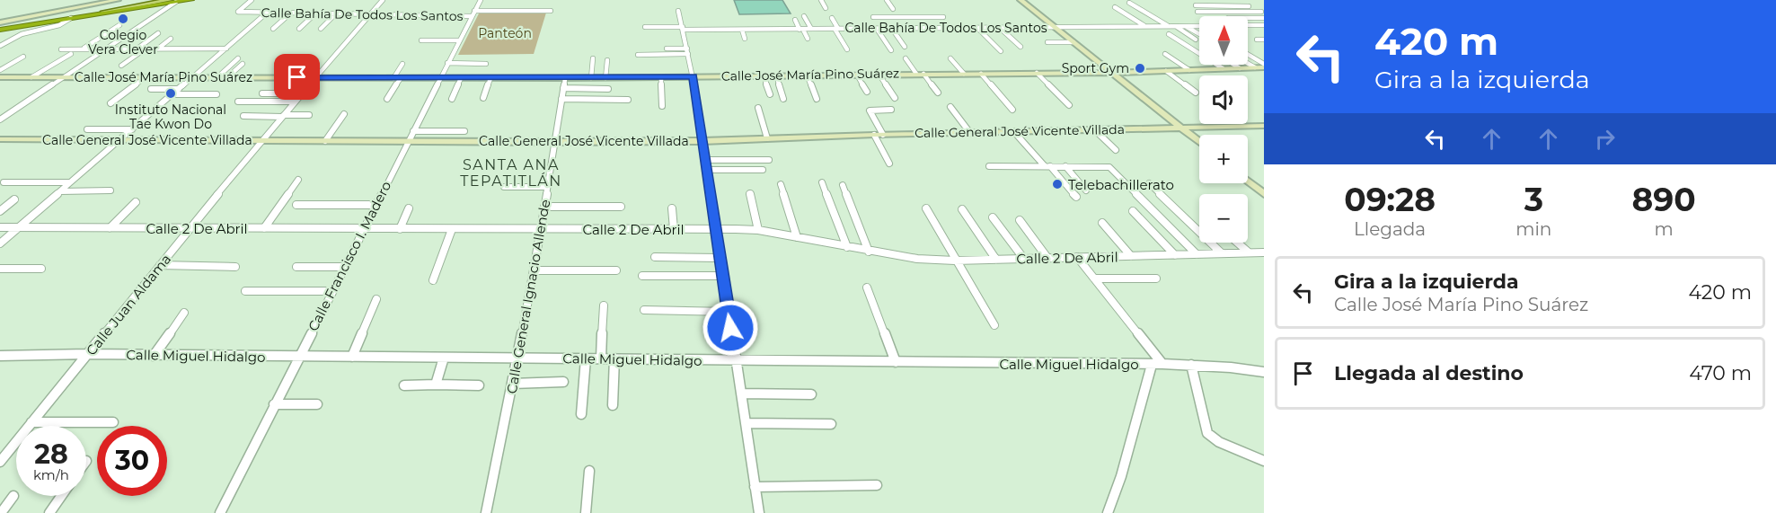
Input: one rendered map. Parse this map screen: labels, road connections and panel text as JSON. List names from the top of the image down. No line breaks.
{"streets":{"main road":["Calle José María Pino Suárez","Calle General José Vicente Villada"],"street":["Calle Bahía De Todos Los Santos","Calle 2 De Abril","Calle Francisco I. Madero","Calle General Ignacio Allende","Calle Juan Aldama","Calle Miguel Hidalgo"]},"crossings":[["Calle Bahía De Todos Los Santos","Calle Francisco I. Madero"],["Calle Bahía De Todos Los Santos","Calle Juan Aldama"],["Calle José María Pino Suárez","Calle Francisco I. Madero"],["Calle José María Pino Suárez","Calle General Ignacio Allende"],["Calle José María Pino Suárez","Calle Juan Aldama"],["Calle General José Vicente Villada","Calle Francisco I. Madero"],["Calle General José Vicente Villada","Calle General Ignacio Allende"],["Calle General José Vicente Villada","Calle Juan Aldama"],["Calle 2 De Abril","Calle Francisco I. Madero"],["Calle 2 De Abril","Calle General Ignacio Allende"],["Calle 2 De Abril","Calle Juan Aldama"],["Calle Francisco I. Madero","Calle Miguel Hidalgo"],["Calle General Ignacio Allende","Calle Miguel Hidalgo"],["Calle Juan Aldama","Calle Miguel Hidalgo"]],"districts":["SANTA ANA TEPATITLÁN"],"parks":["Panteón"],"places":["Colegio Vera Clever","Sport Gym","Instituto Nacional Tae Kwon Do","Telebachillerato"],"north":"top","page":{"turn":["420 m","Gira a la izquierda"],"map_buttons":["+","−"],"eta":["09:28","Llegada","3","min","890","m"],"list":[{"name":"Gira a la izquierda","note":"Calle José María Pino Suárez","value":"420 m"},{"name":"Llegada al destino","value":"470 m"}],"speed":"28 km/h","limit":"30"}}
